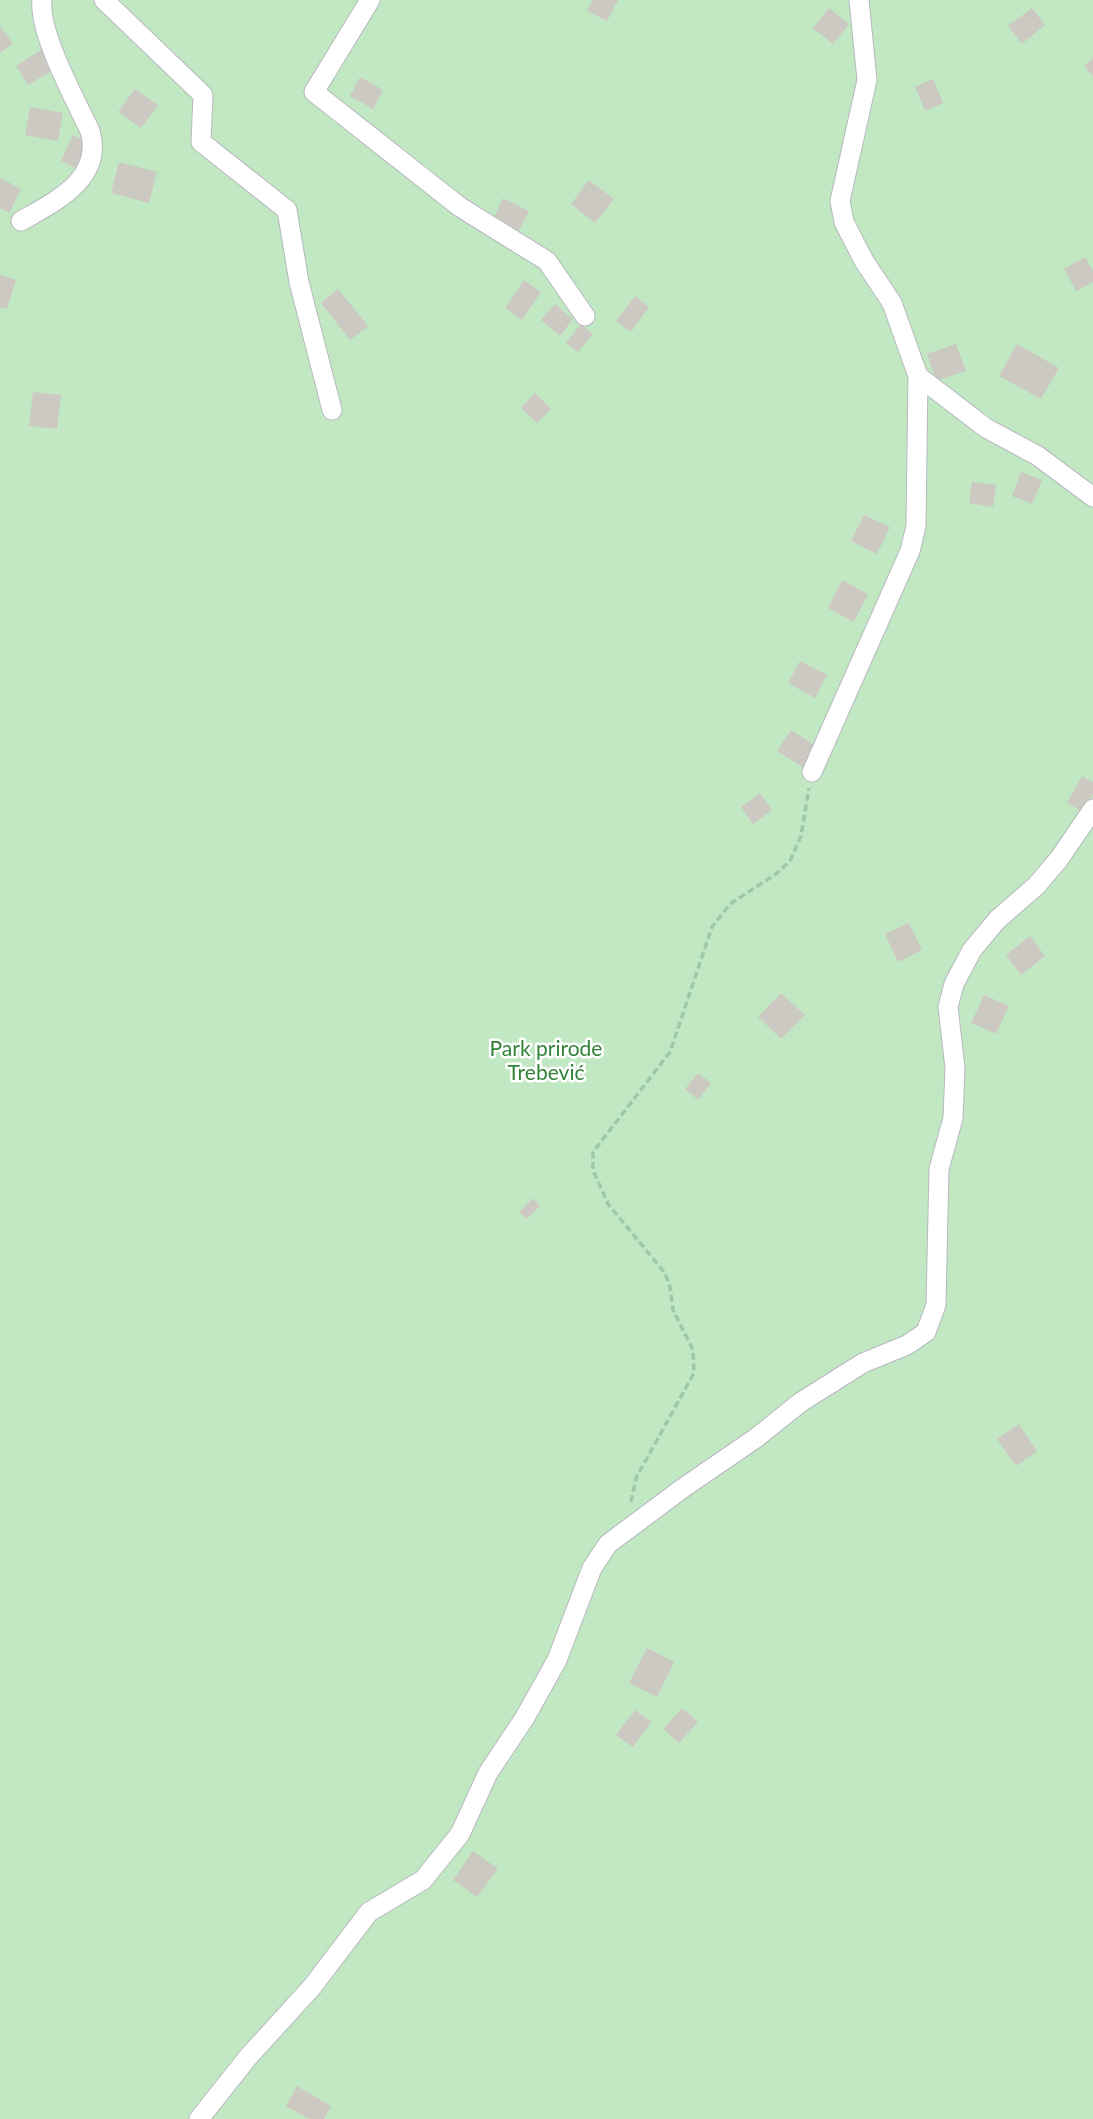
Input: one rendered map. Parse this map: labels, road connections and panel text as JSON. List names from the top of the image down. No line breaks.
{"parks":["Park prirode Trebević"]}
